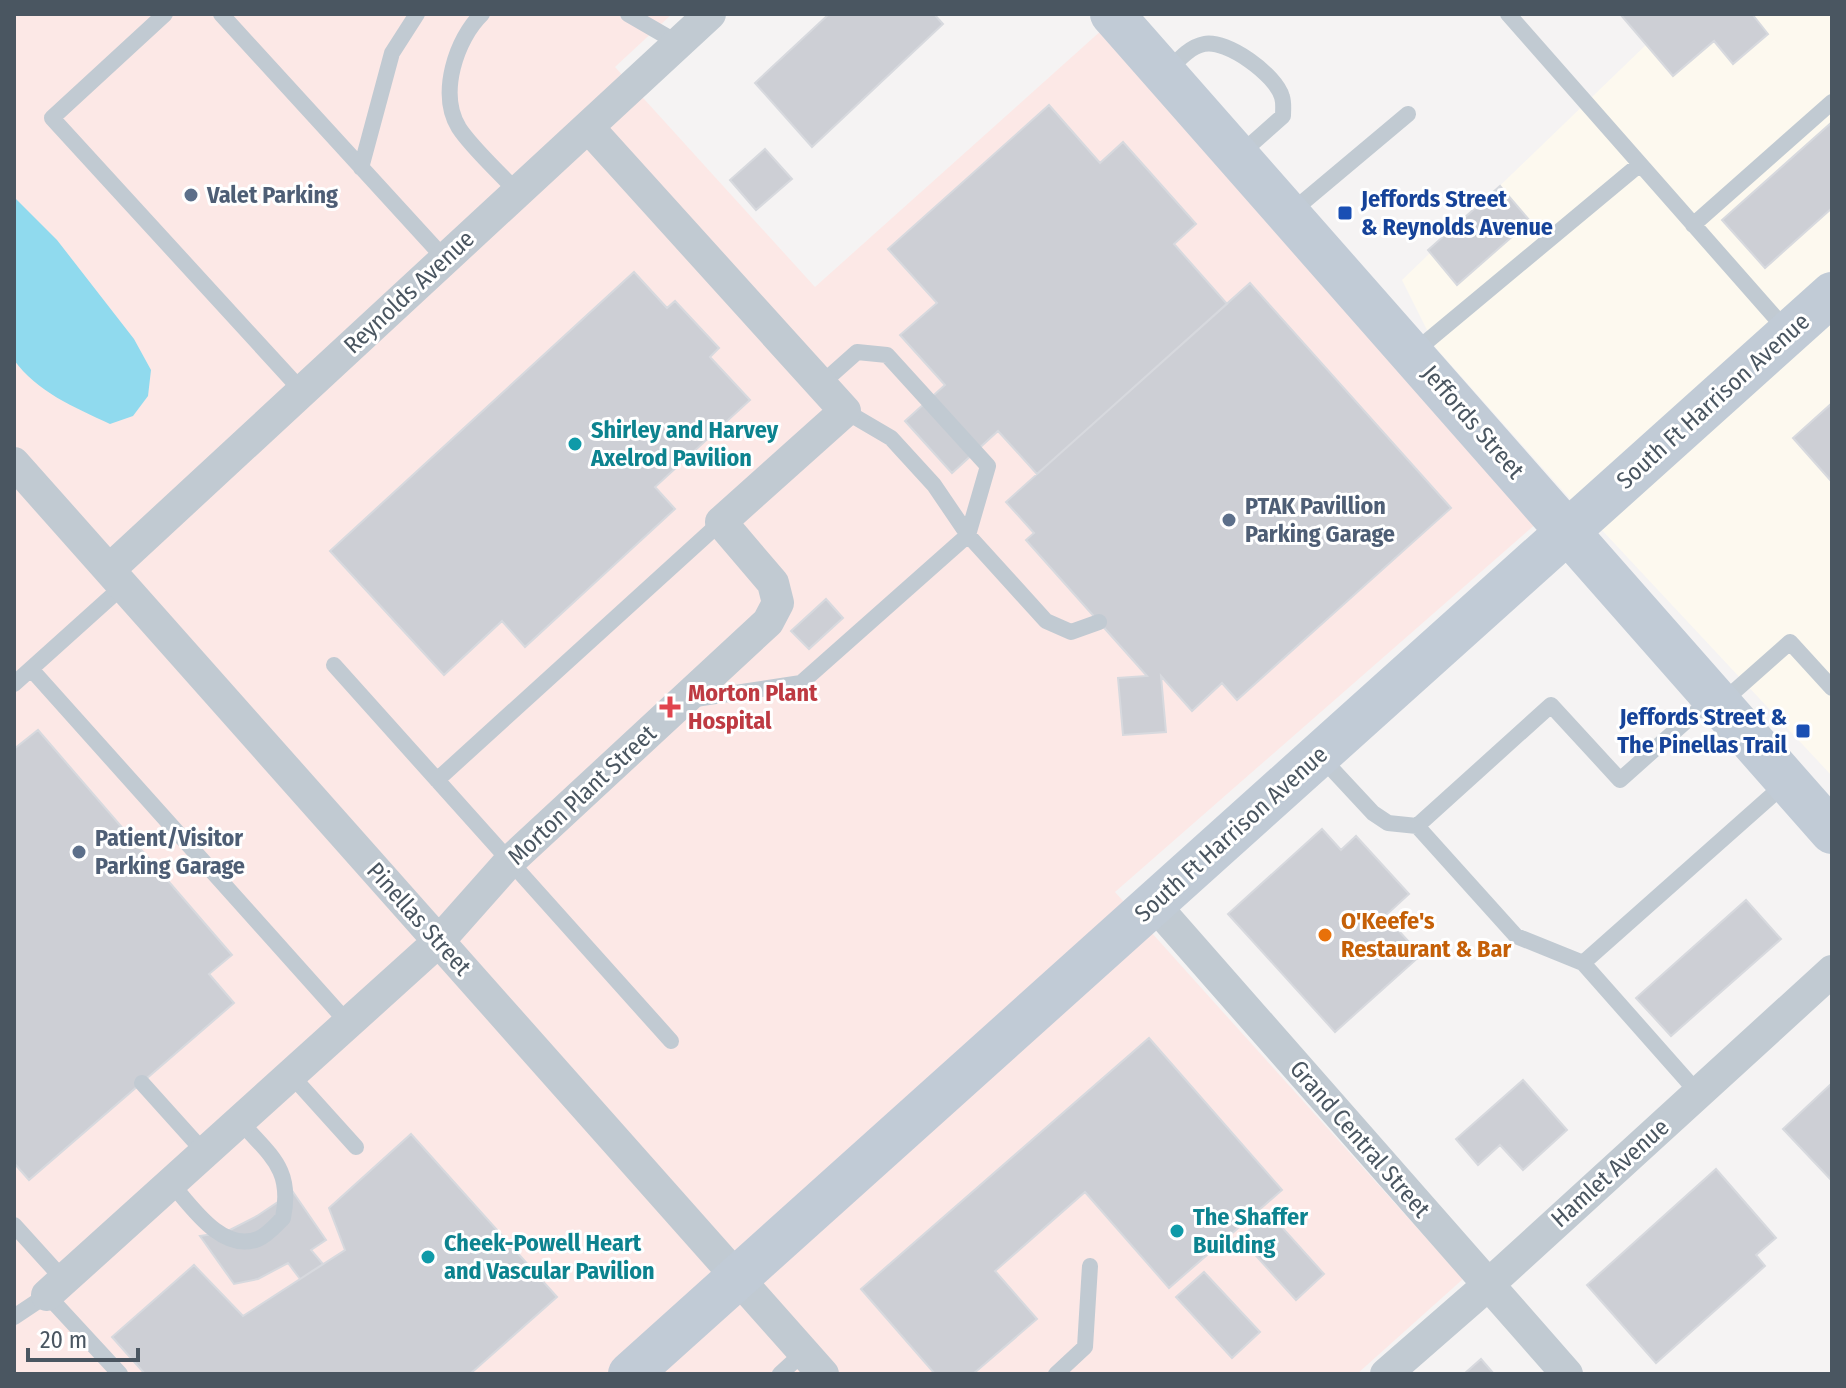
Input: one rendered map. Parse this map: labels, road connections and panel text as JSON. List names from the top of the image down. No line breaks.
{"streets":{"street":["Reynolds Avenue","South Ft Harrison Avenue","Jeffords Street","Morton Plant Street","Pinellas Street","Grand Central Street","Hamlet Avenue"]},"crossings":[["Reynolds Avenue","Pinellas Street"],["South Ft Harrison Avenue","Jeffords Street"],["South Ft Harrison Avenue","Pinellas Street"],["South Ft Harrison Avenue","Grand Central Street"],["Morton Plant Street","Pinellas Street"],["Grand Central Street","Hamlet Avenue"]],"places":{"other":["Valet Parking","Shirley and Harvey Axelrod Pavilion","PTAK Pavillion Parking Garage","Patient/Visitor Parking Garage","O'Keefe's Restaurant & Bar","The Shaffer Building","Cheek-Powell Heart and Vascular Pavilion"],"transit":["Jeffords Street & Reynolds Avenue","Jeffords Street & The Pinellas Trail"],"health":["Morton Plant Hospital"]},"scale_bar":"20 m"}
